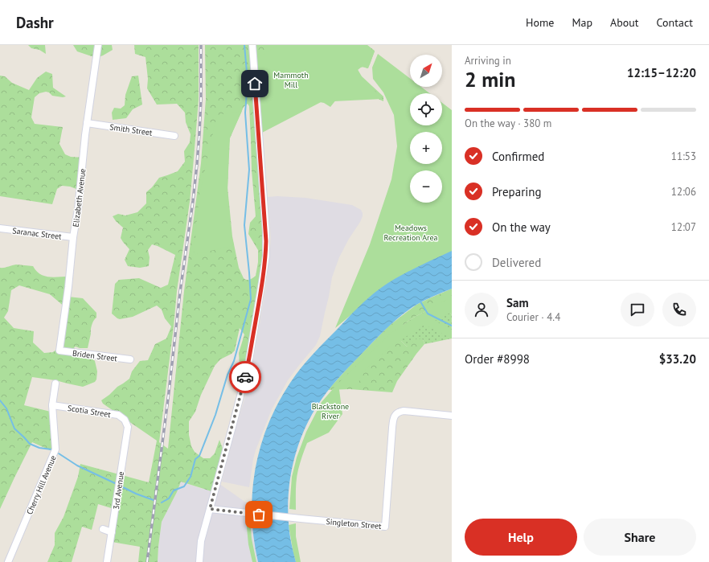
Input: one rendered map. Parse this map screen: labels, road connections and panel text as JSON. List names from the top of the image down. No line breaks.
{"streets":{"street":["Smith Street","Elizabeth Avenue","Saranac Street","Briden Street","Scotia Street","Cherry Hill Avenue","3rd Avenue","Singleton Street"]},"crossings":[["Smith Street","Elizabeth Avenue"],["Elizabeth Avenue","Saranac Street"],["Elizabeth Avenue","Briden Street"],["Scotia Street","Cherry Hill Avenue"],["Scotia Street","3rd Avenue"]],"parks":["Mammoth Mill","Meadows Recreation Area","Blackstone River"],"north":"top right","page":{"header":"Dashr","nav":["Home","Map","About","Contact"],"heading":["2 min","Arriving in","12:15–12:20"],"panel":["Sam","Courier · 4.4","Order #8998","$33.20"],"map_buttons":["+","−"],"bar":"On the way · 380 m","list":[["Confirmed","11:53"],["Preparing","12:06"],["On the way","12:07"],"Delivered"],"buttons":["Help","Share"]}}
